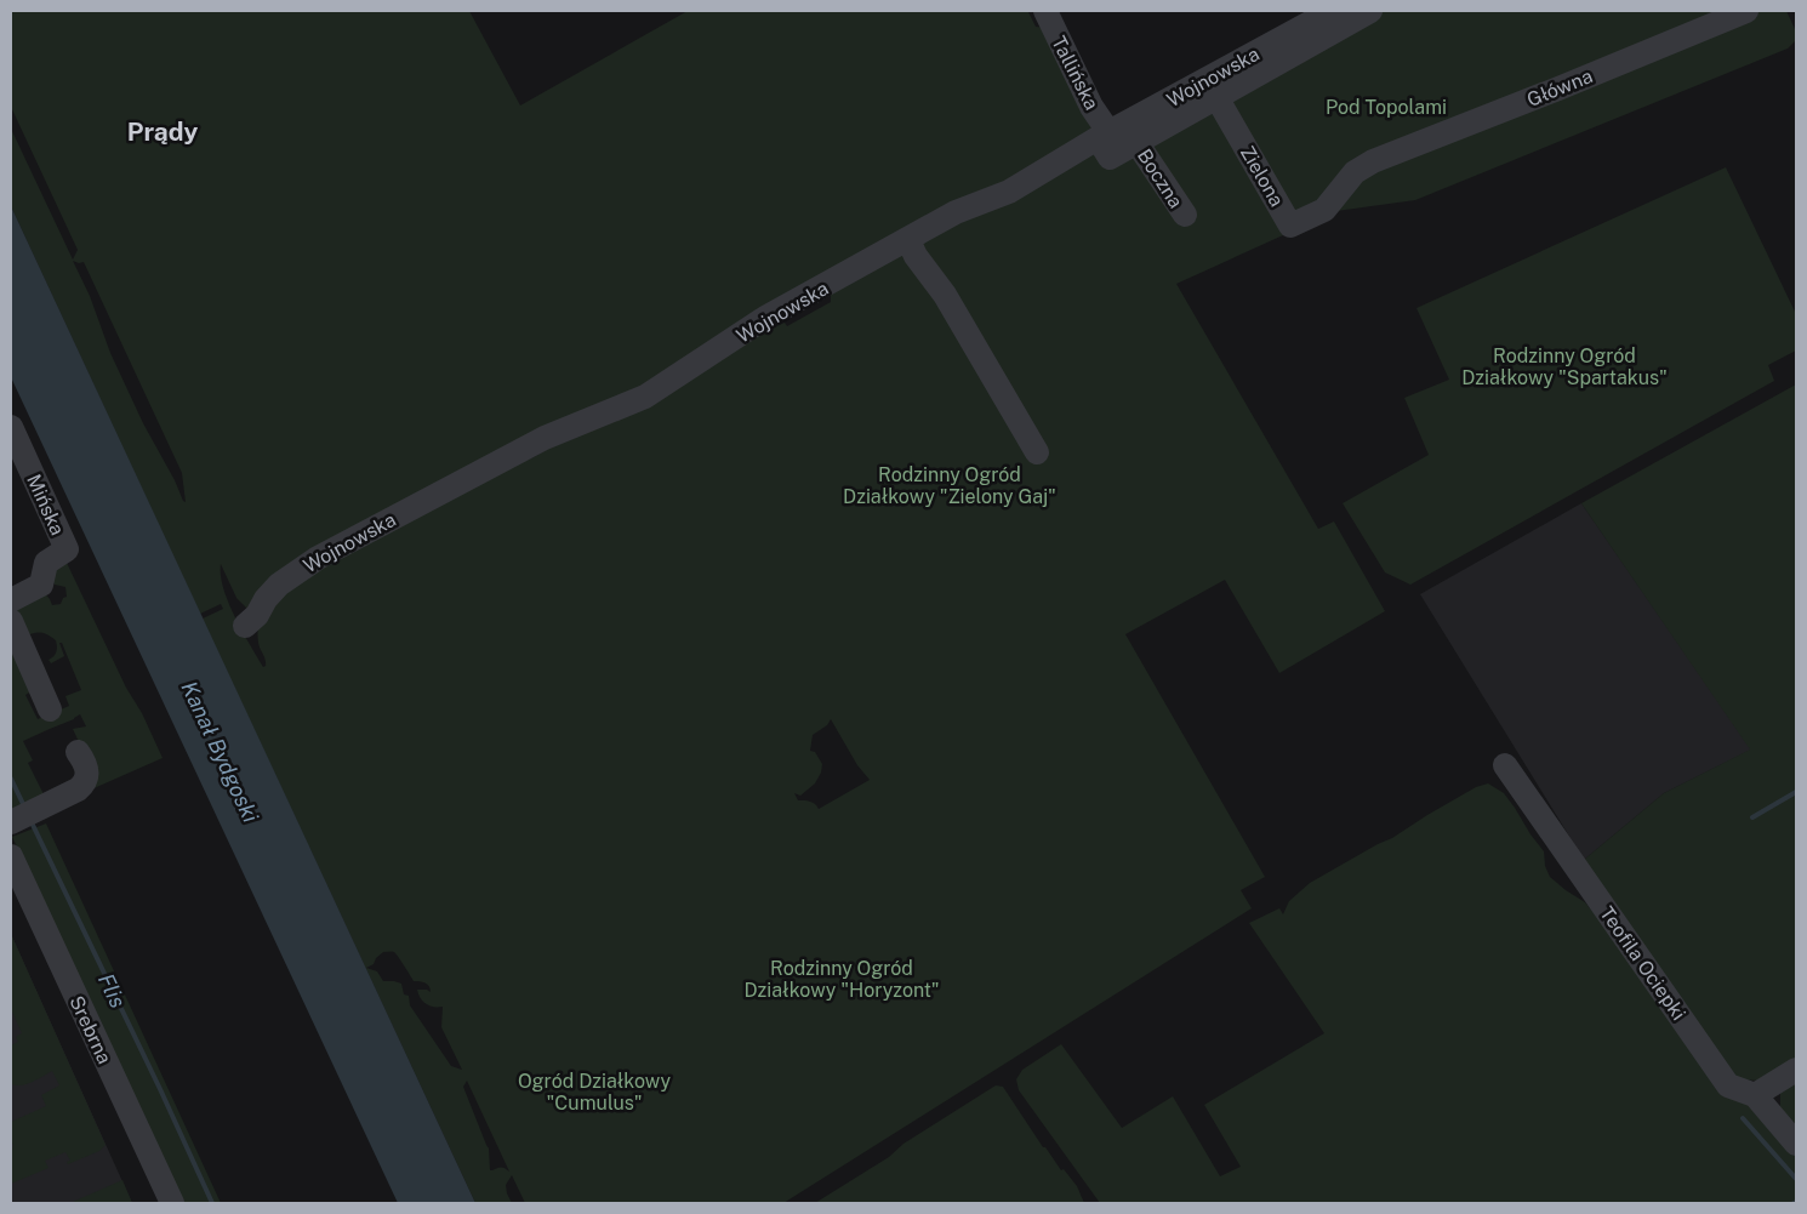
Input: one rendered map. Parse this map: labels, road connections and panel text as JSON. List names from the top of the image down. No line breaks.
{"streets":{"street":["Tallińska","Wojnowska","Główna","Zielona","Boczna","Mińska","Teofila Ociepki","Srebrna"]},"crossings":[["Tallińska","Wojnowska"],["Tallińska","Boczna"],["Wojnowska","Boczna"],["Główna","Zielona"],["Zielona","Boczna"]],"districts":["Prądy"],"water":["Kanał Bydgoski","Flis"],"parks":["Pod Topolami","Rodzinny Ogród Działkowy \"Spartakus\"","Rodzinny Ogród Działkowy \"Zielony Gaj\"","Rodzinny Ogród Działkowy \"Horyzont\"","Ogród Działkowy \"Cumulus\""]}
